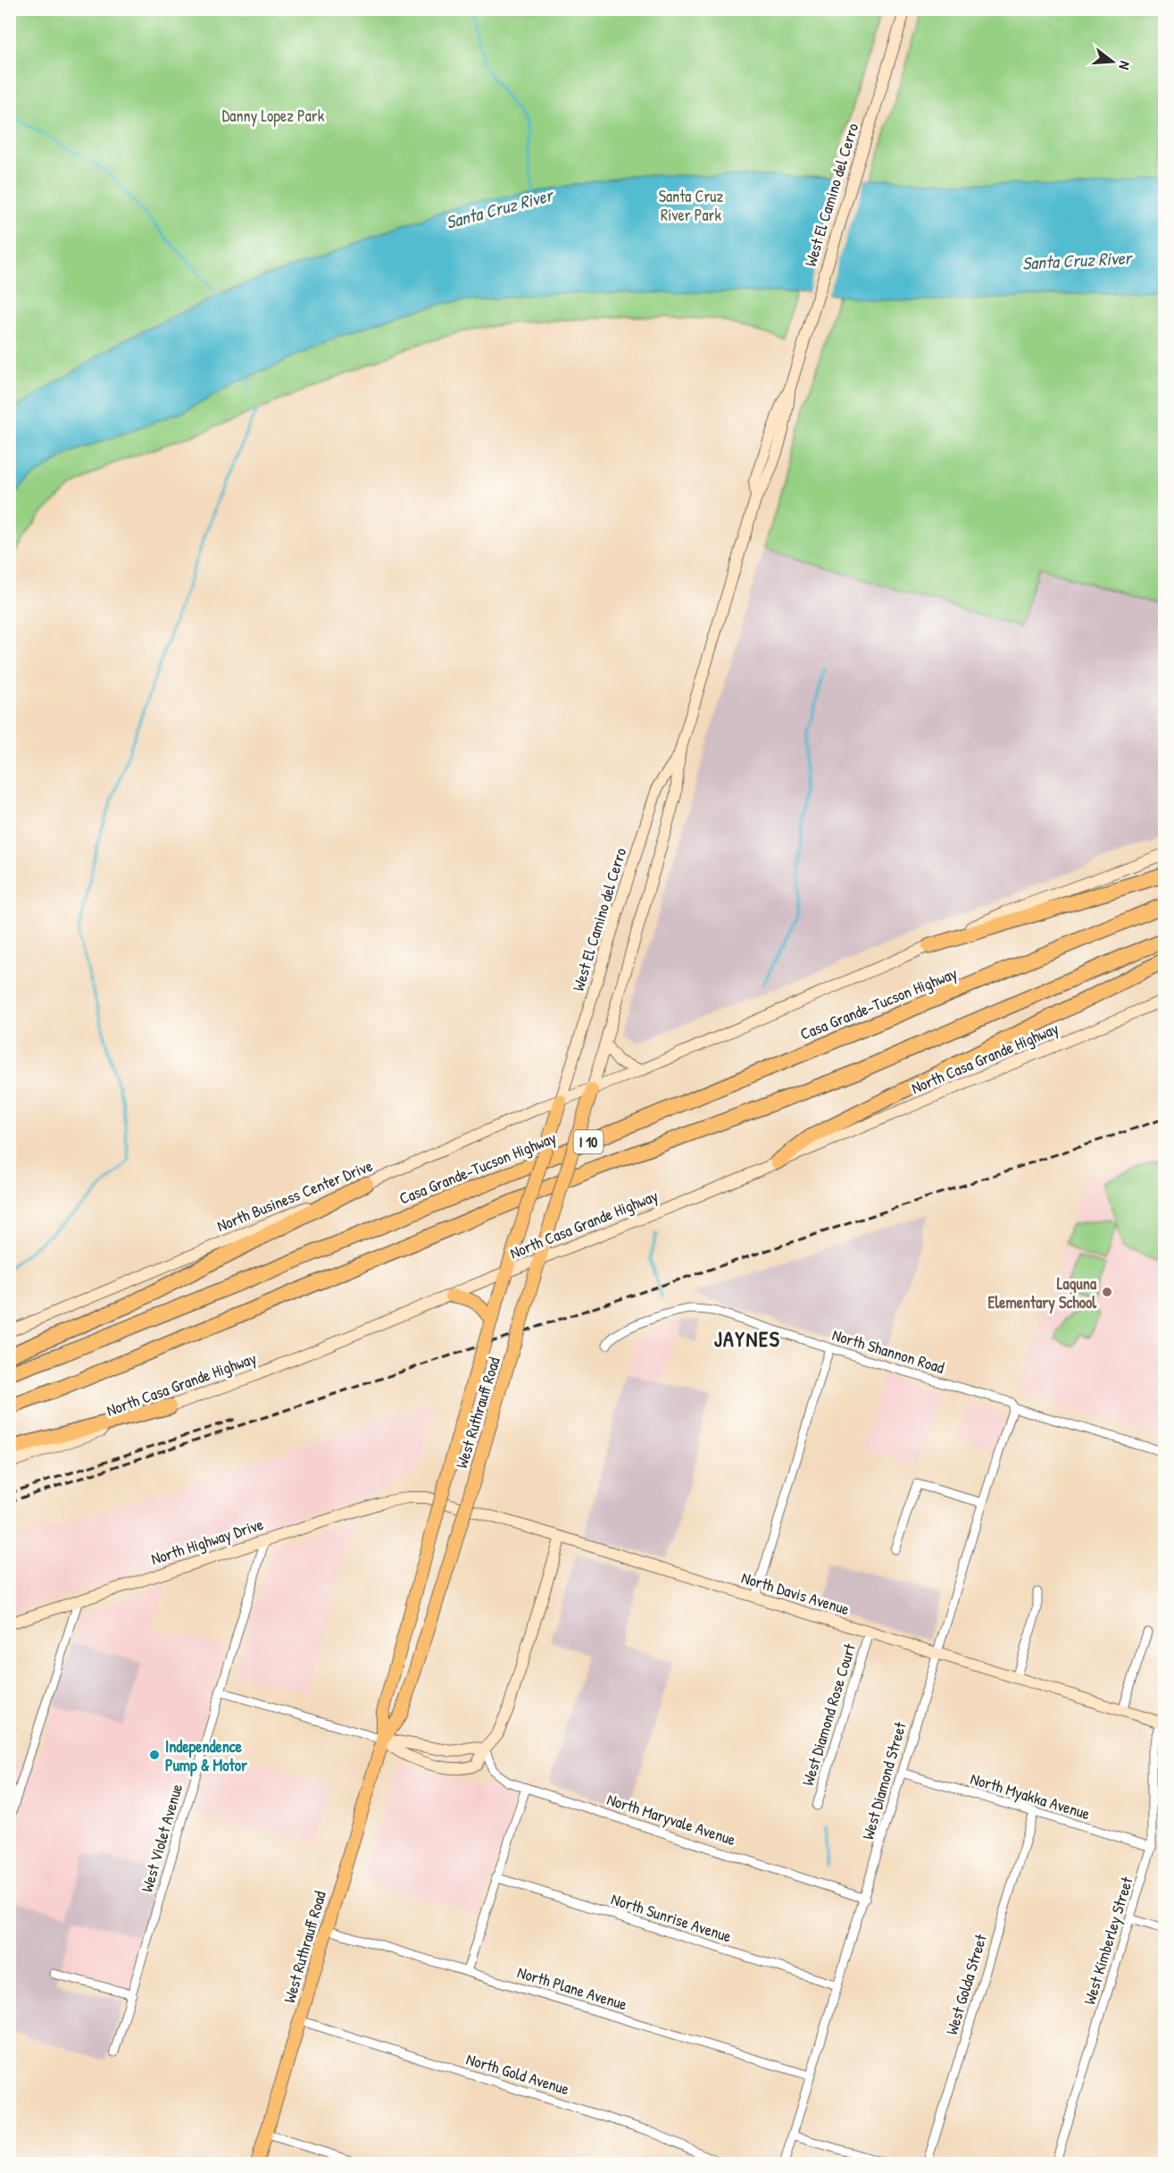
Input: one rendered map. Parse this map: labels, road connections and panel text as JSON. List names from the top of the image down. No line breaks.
{"streets":{"highway":["Casa Grande-Tucson Highway","I 10"],"main road":["West El Camino del Cerro","North Casa Grande Highway","North Business Center Drive","West Ruthrauff Road","North Highway Drive","North Davis Avenue"],"street":["North Shannon Road","West Diamond Rose Court","West Diamond Street","North Myakka Avenue","North Maryvale Avenue","West Violet Avenue","North Sunrise Avenue","West Kimberley Street","West Golda Street","North Plane Avenue","North Gold Avenue"]},"crossings":[["West El Camino del Cerro","North Business Center Drive"],["West El Camino del Cerro","West Ruthrauff Road"],["North Casa Grande Highway","West Ruthrauff Road"],["North Business Center Drive","West Ruthrauff Road"],["North Shannon Road","West Diamond Street"],["West Ruthrauff Road","North Plane Avenue"],["West Ruthrauff Road","North Gold Avenue"],["North Highway Drive","North Davis Avenue"],["North Highway Drive","West Violet Avenue"],["North Davis Avenue","West Diamond Rose Court"],["North Davis Avenue","West Diamond Street"],["North Davis Avenue","West Kimberley Street"],["West Diamond Street","North Myakka Avenue"],["West Diamond Street","North Maryvale Avenue"],["West Diamond Street","North Sunrise Avenue"],["West Diamond Street","North Plane Avenue"],["North Myakka Avenue","West Kimberley Street"],["North Myakka Avenue","West Golda Street"]],"districts":["JAYNES"],"water":["Santa Cruz River"],"parks":["Danny Lopez Park","Santa Cruz River Park"],"places":["Laguna Elementary School","Independence Pump & Motor"],"north":"right"}
